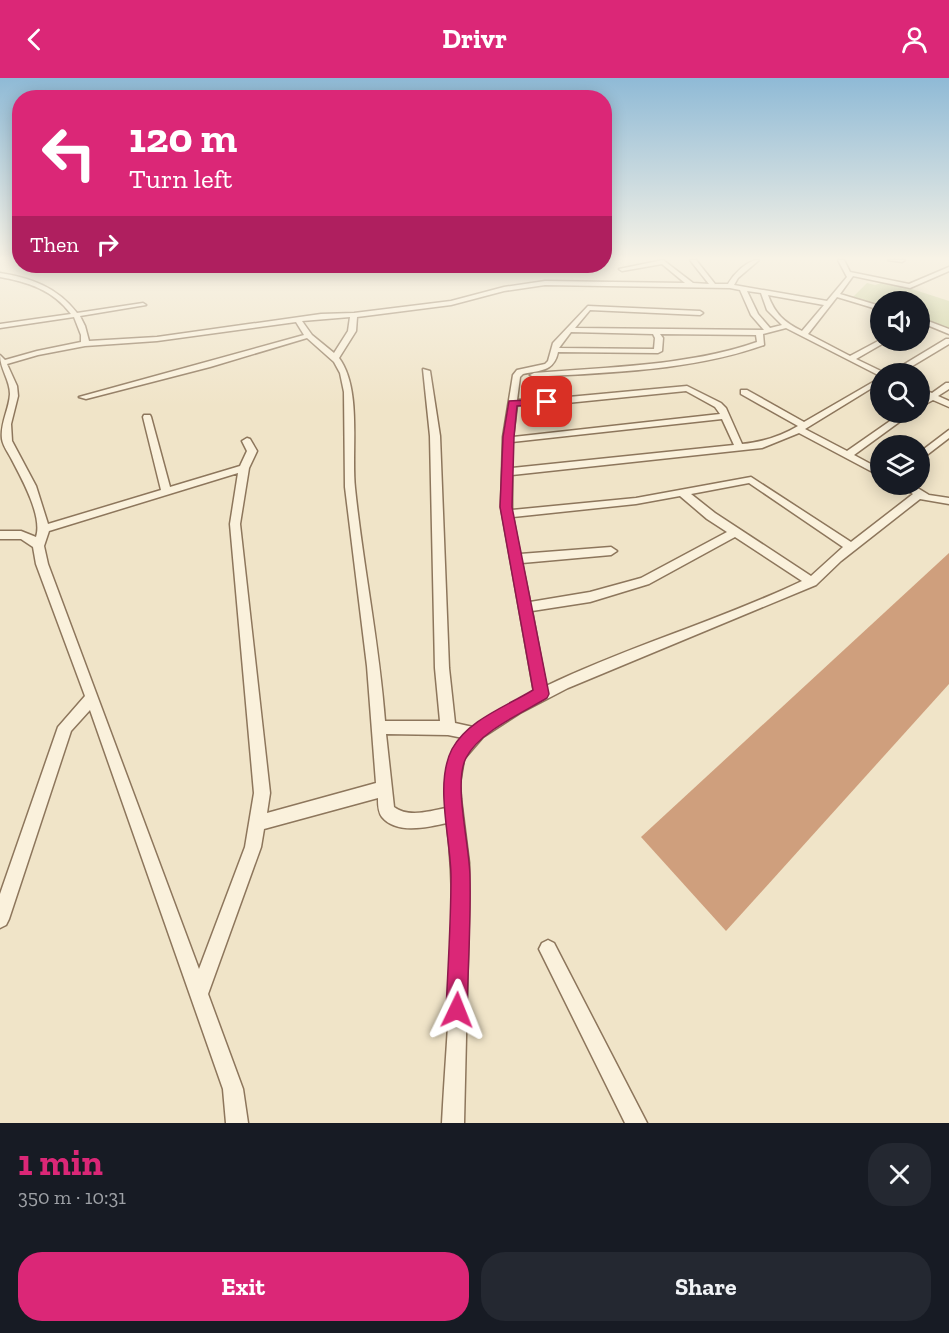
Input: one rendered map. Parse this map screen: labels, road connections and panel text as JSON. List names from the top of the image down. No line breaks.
{"page":{"header":"Drivr","turn":["120 m","Turn left"],"then":"Then","heading":["1 min","350 m · 10:31"],"buttons":["Exit","Share"]}}
